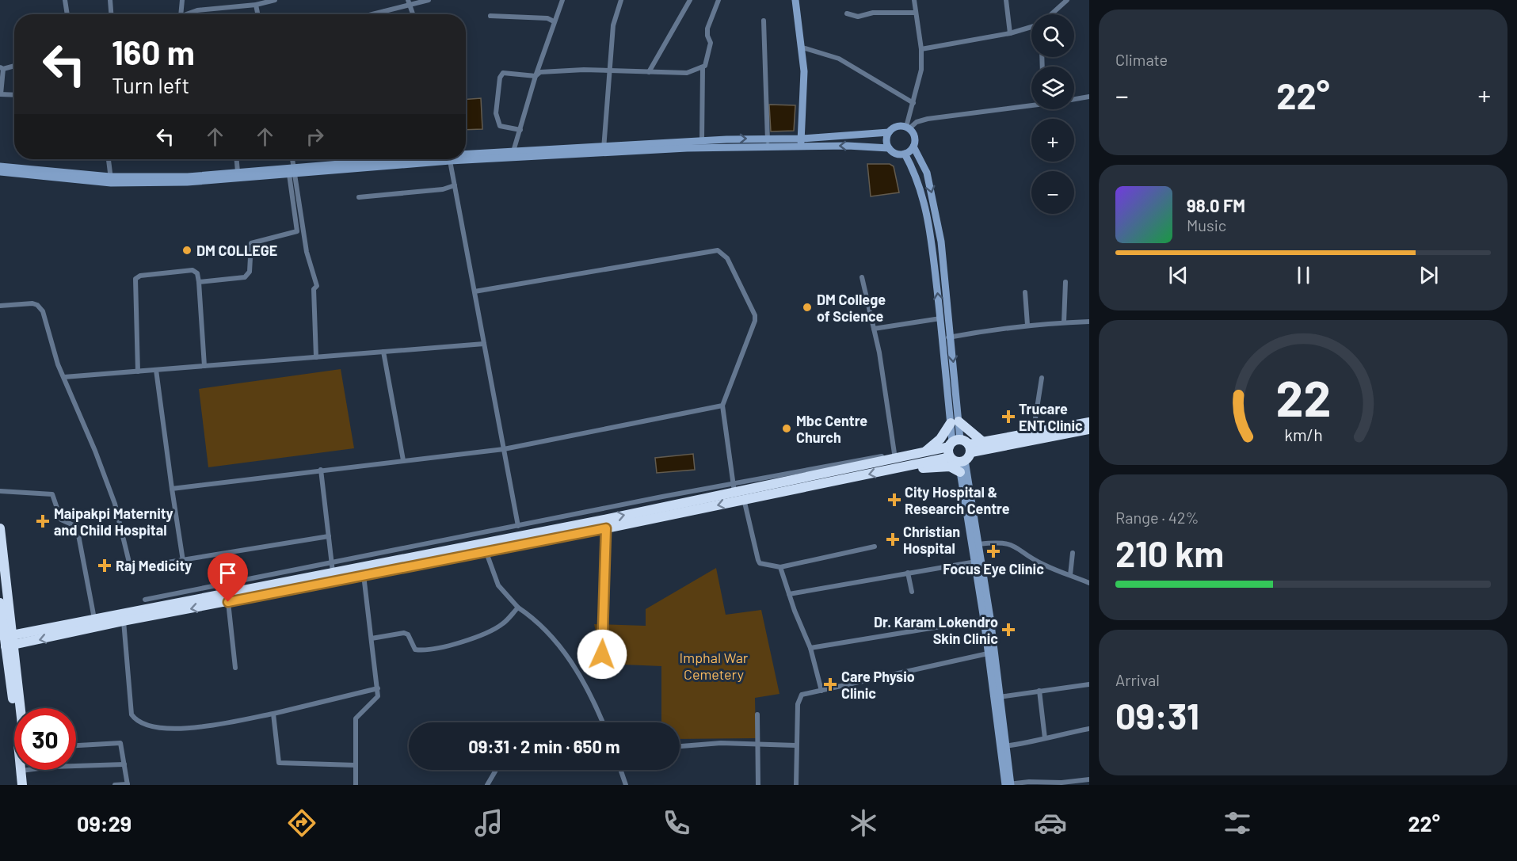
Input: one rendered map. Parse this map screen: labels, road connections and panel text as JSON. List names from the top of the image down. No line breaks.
{"parks":["Imphal War Cemetery"],"places":{"other":["DM COLLEGE","DM College of Science","Mbc Centre Church"],"health":["Trucare ENT Clinic","City Hospital & Research Centre","Maipakpi Maternity and Child Hospital","Christian Hospital","Focus Eye Clinic","Raj Medicity","Dr. Karam Lokendro Skin Clinic","Care Physio Clinic"]},"page":{"tile":["Climate",["Range · 42%","210 km"],["Arrival","09:31"]],"map_buttons":["+","−"],"turn":["160 m","Turn left"],"heat":["−","22°","+"],"song":["98.0 FM","Music"],"limit":"30","trip":"09:31 · 2 min · 650 m","tabs":["09:29","22°"],"gauge":["22","km/h"]}}
